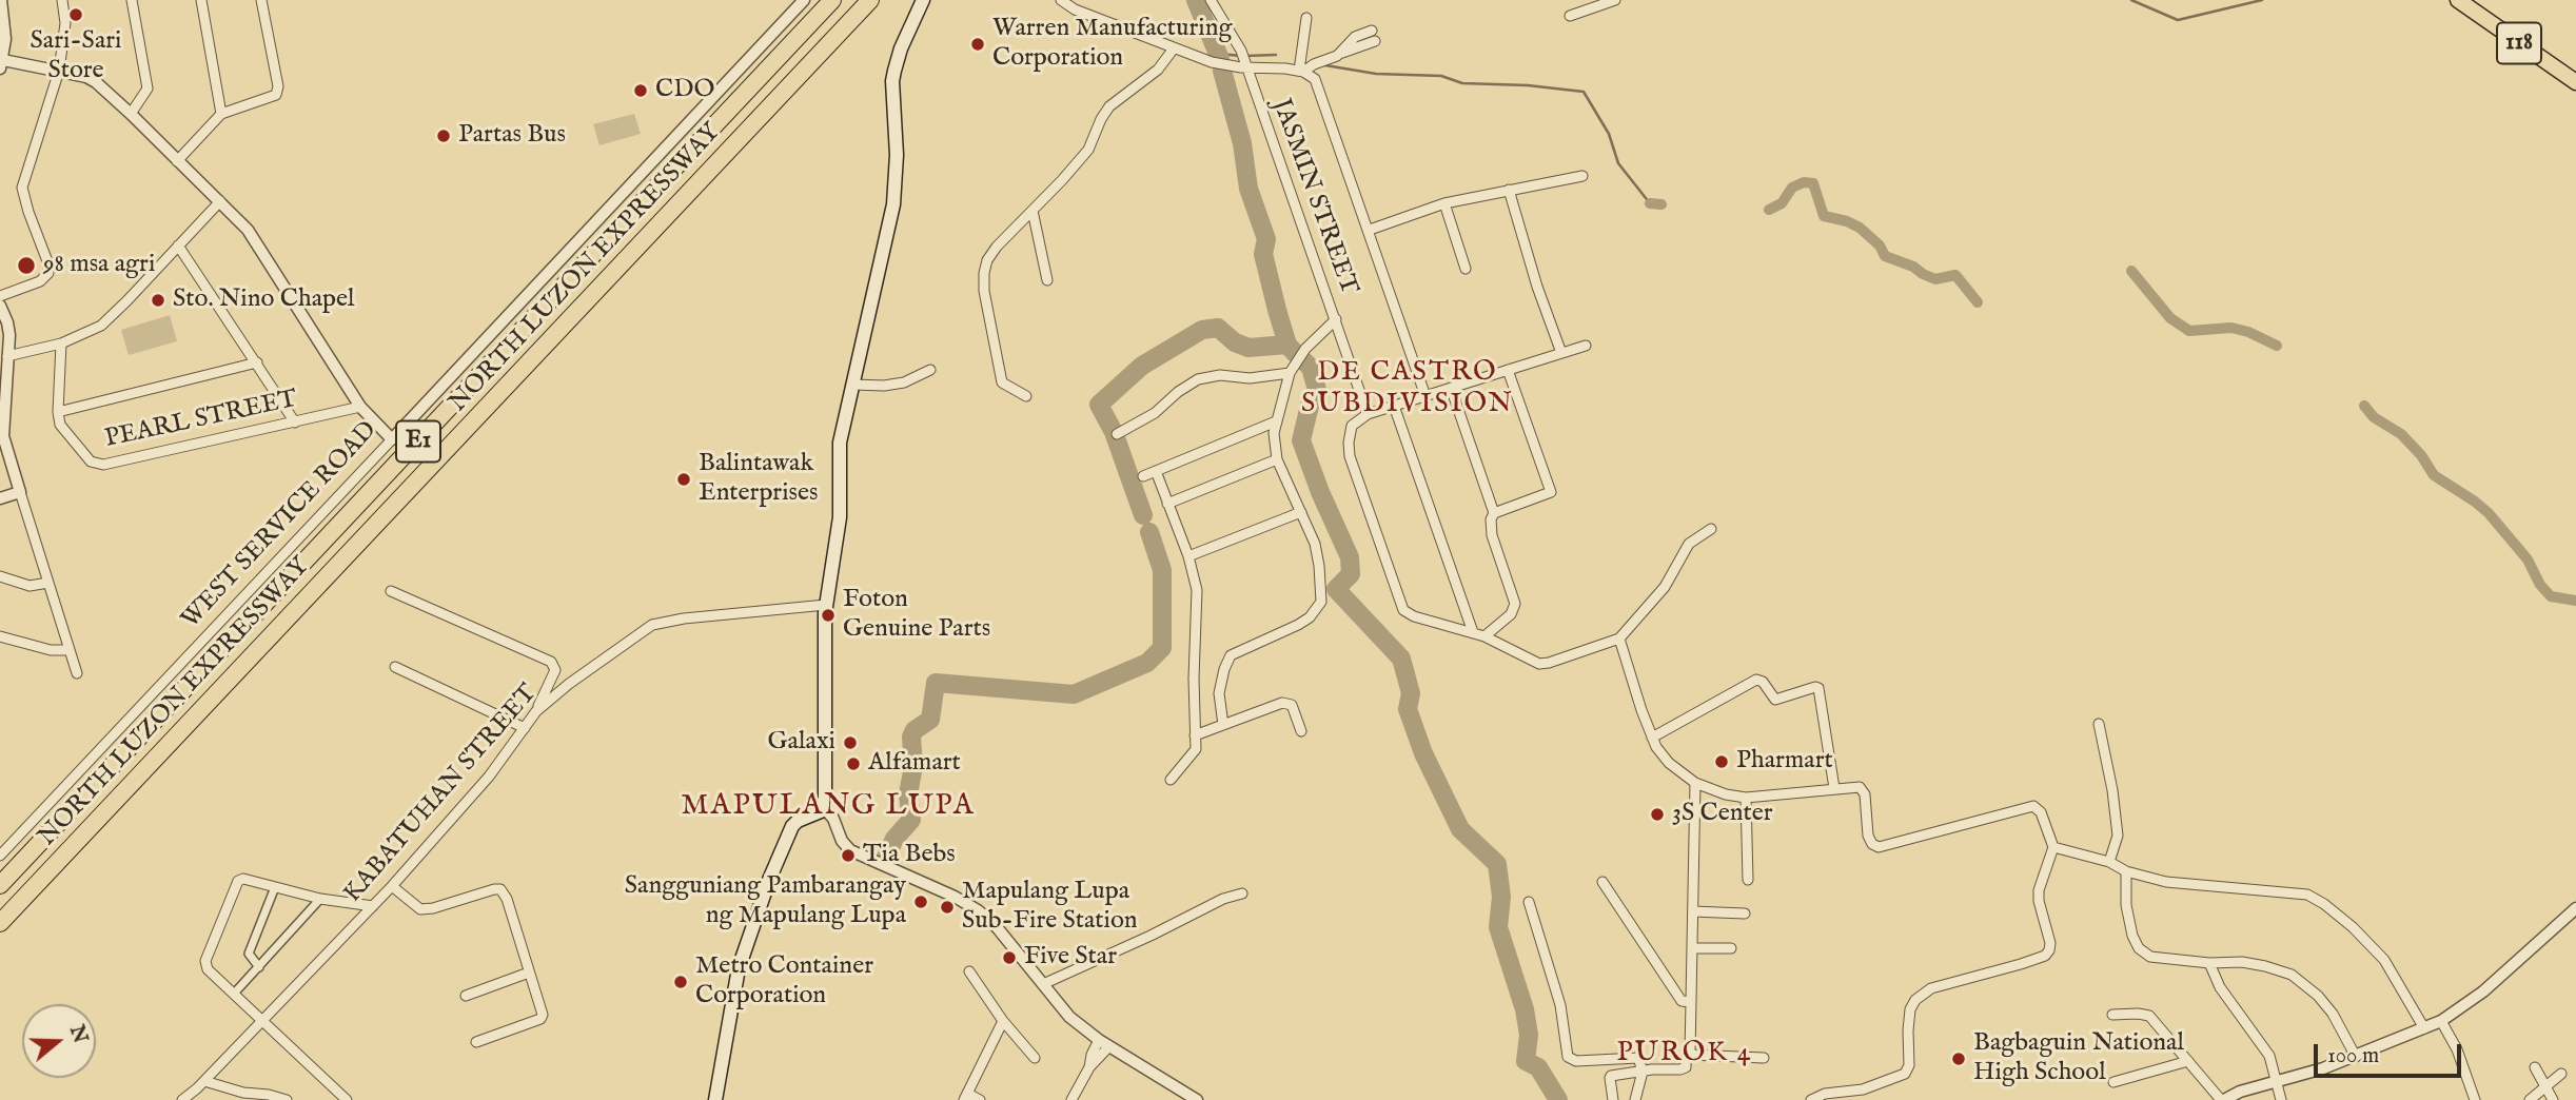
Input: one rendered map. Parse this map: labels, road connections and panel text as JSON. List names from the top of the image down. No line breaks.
{"streets":{"highway":["NORTH LUZON EXPRESSWAY","E1"],"main road":["118"],"street":["JASMIN STREET","PEARL STREET","WEST SERVICE ROAD","KABATUHAN STREET"]},"districts":["DE CASTRO SUBDIVISION","MAPULANG LUPA","PUROK 4"],"places":["Sari-Sari Store","Warren Manufacturing Corporation","CDO","Partas Bus","98 msa agri","Sto. Nino Chapel","Balintawak Enterprises","Foton Genuine Parts","Galaxi","Pharmart","Alfamart","3S Center","Tia Bebs","Sangguniang Pambarangay ng Mapulang Lupa","Mapulang Lupa Sub-Fire Station","Five Star","Metro Container Corporation","Bagbaguin National High School"],"scale_bar":"100 m","north":"right"}
